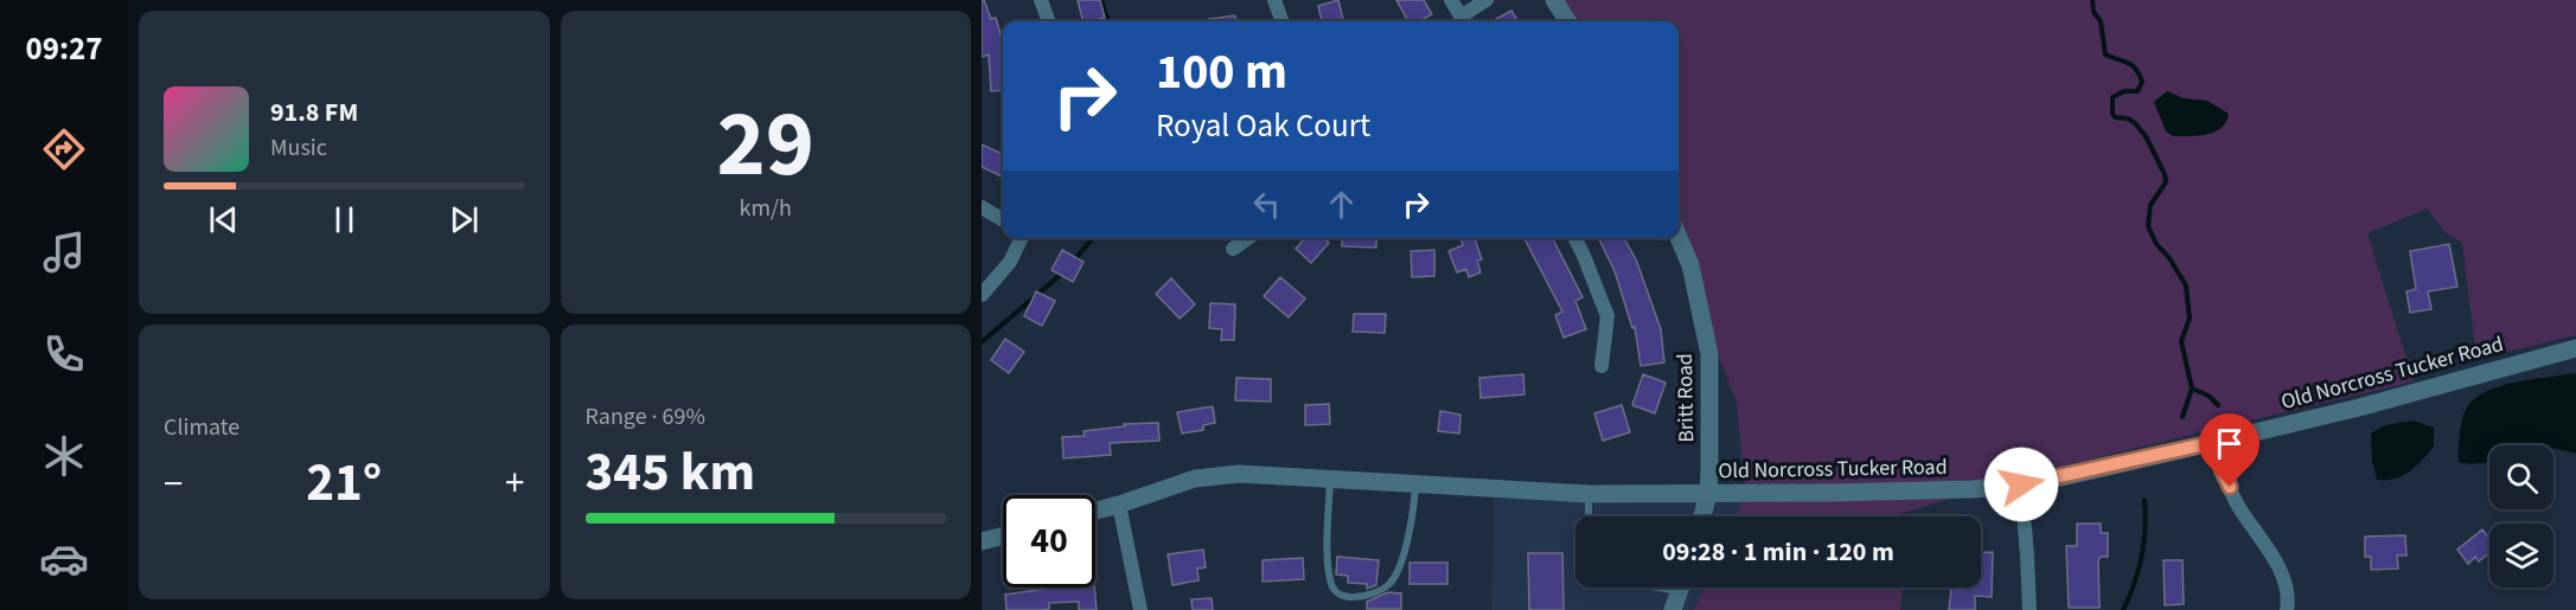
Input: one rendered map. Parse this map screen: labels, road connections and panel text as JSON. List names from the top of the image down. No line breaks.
{"streets":{"street":["Old Norcross Tucker Road","Britt Road"]},"crossings":[["Old Norcross Tucker Road","Britt Road"]],"page":{"tabs":"09:27","tile":[["29","km/h"],"Climate",["Range · 69%","345 km"]],"turn":["100 m","Royal Oak Court"],"song":["91.8 FM","Music"],"heat":["−","21°","+"],"limit":"40","trip":"09:28 · 1 min · 120 m"}}
